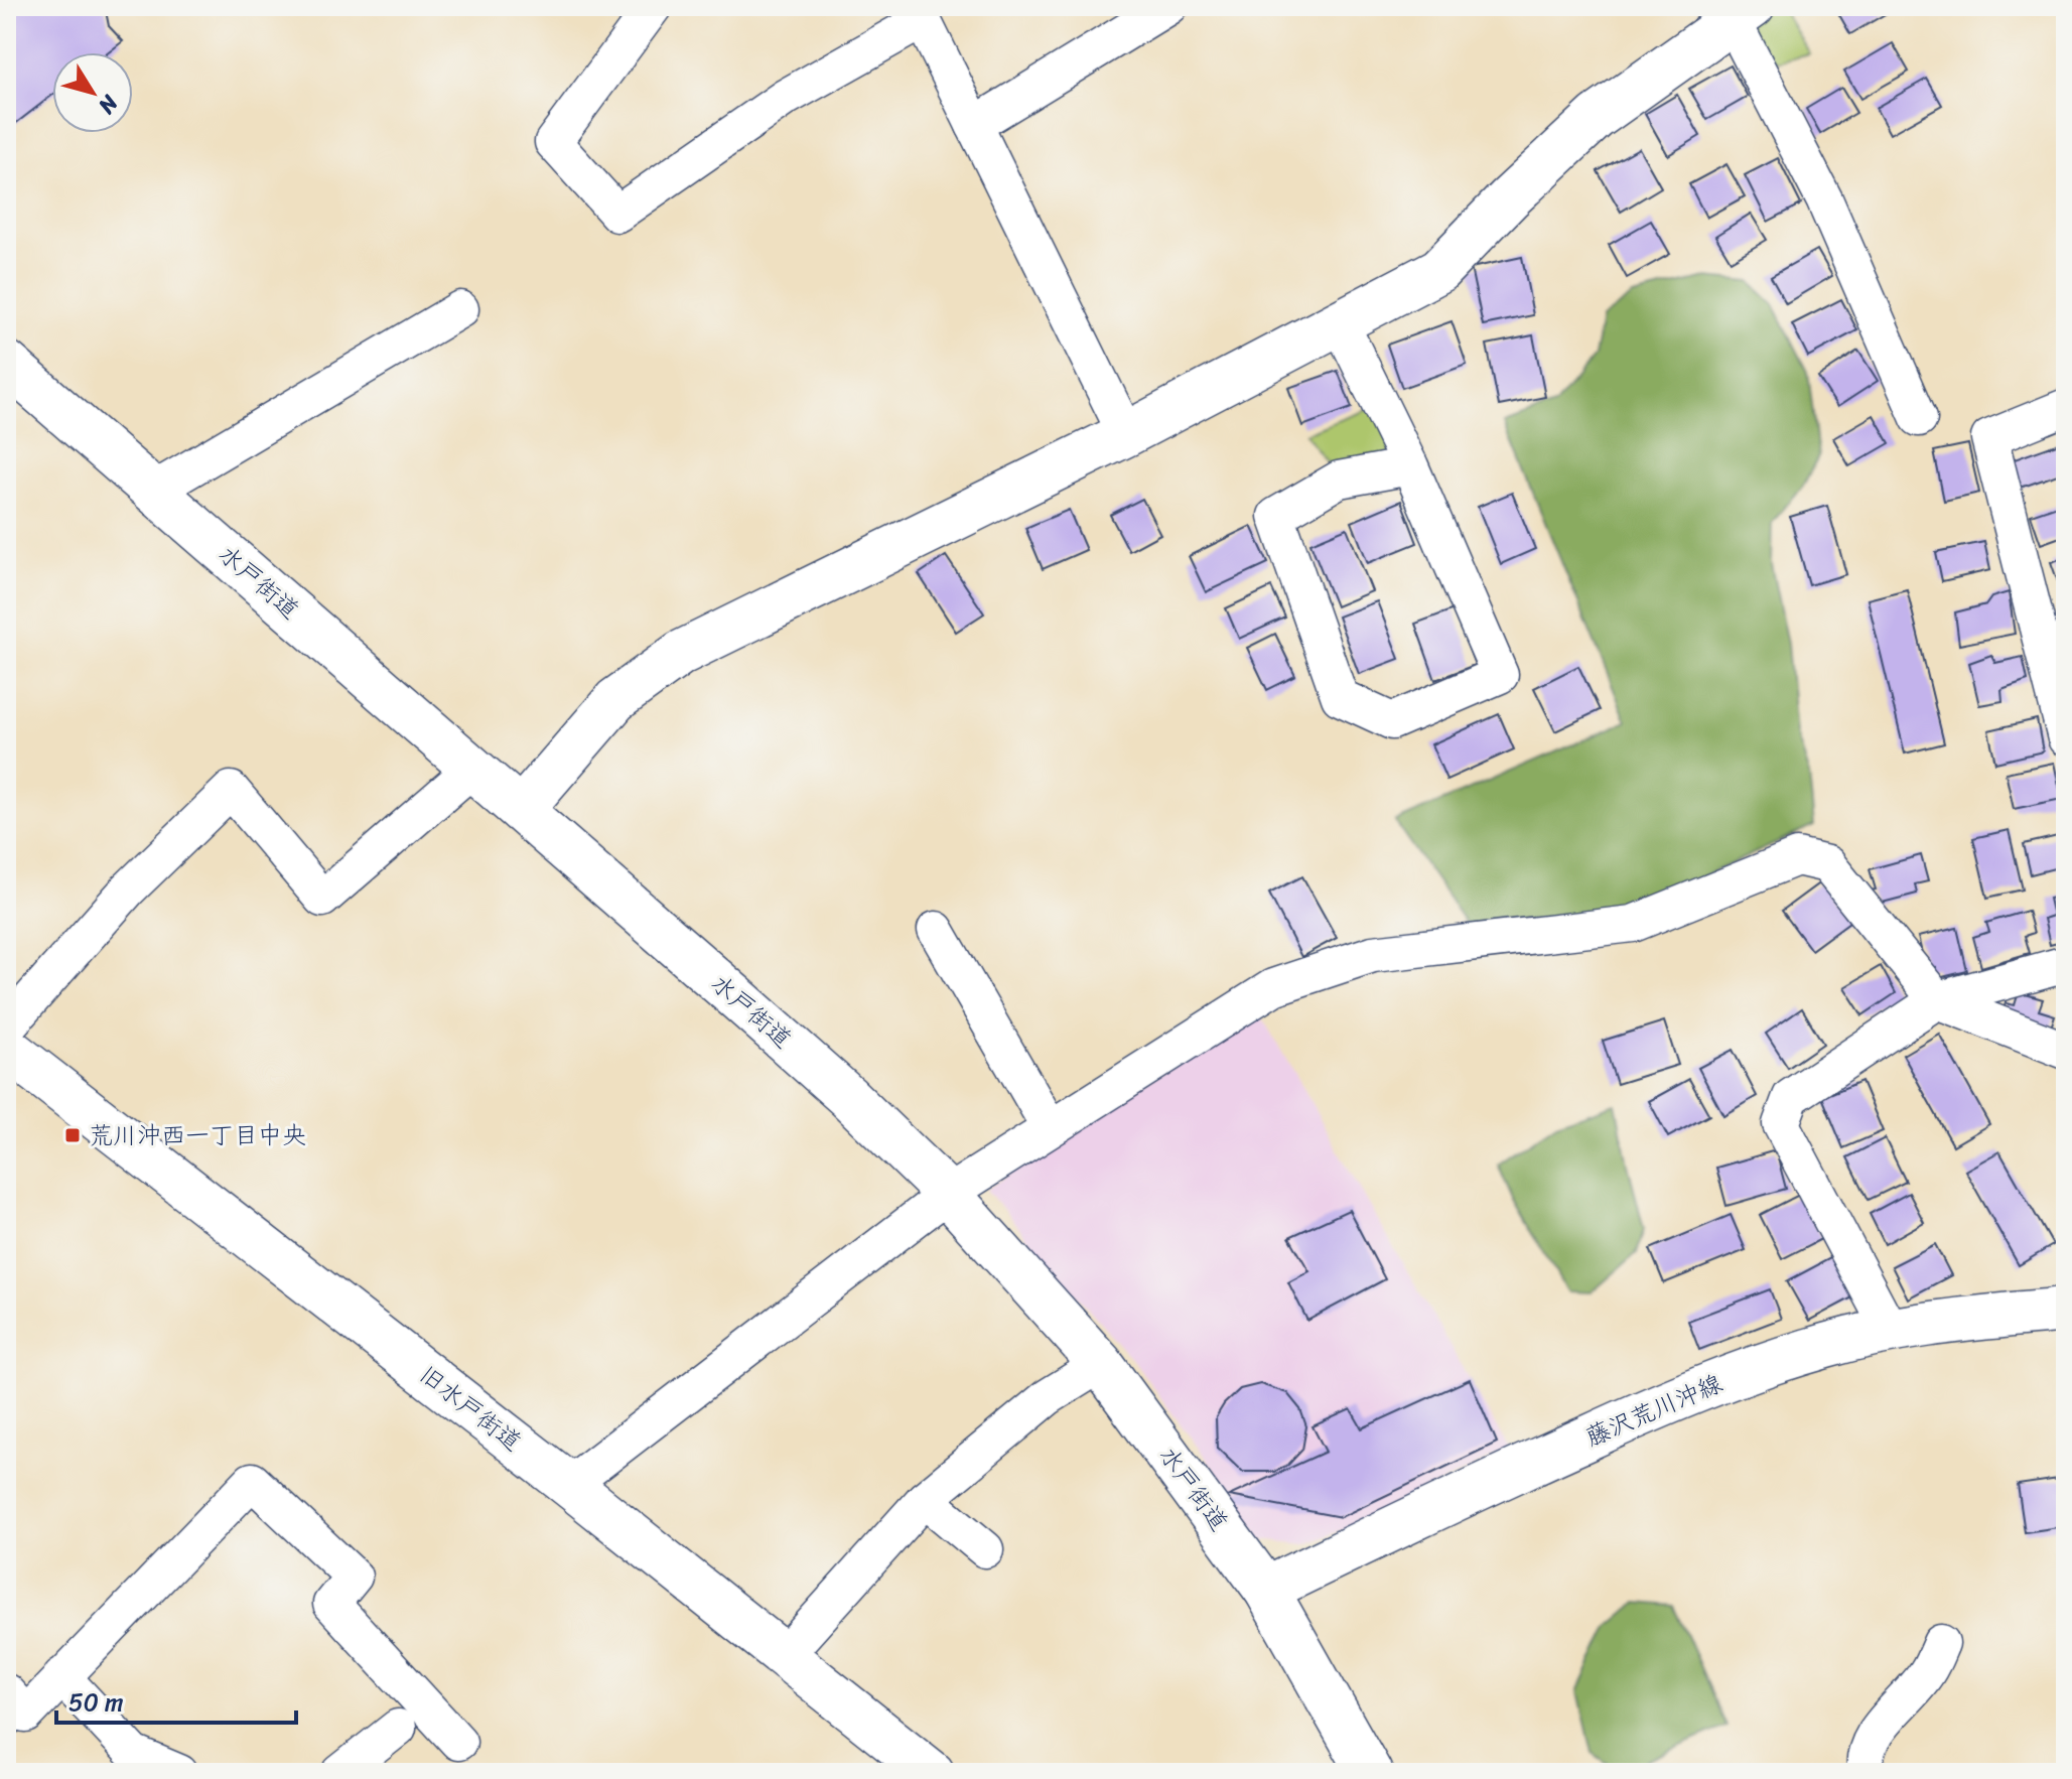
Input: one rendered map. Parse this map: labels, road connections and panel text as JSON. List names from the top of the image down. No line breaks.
{"streets":{"main road":["水戸街道","旧水戸街道","藤沢荒川沖線"]},"crossings":[["水戸街道","藤沢荒川沖線"]],"places":{"transit":["荒川沖西一丁目中央"]},"scale_bar":"50 m","north":"bottom right"}
